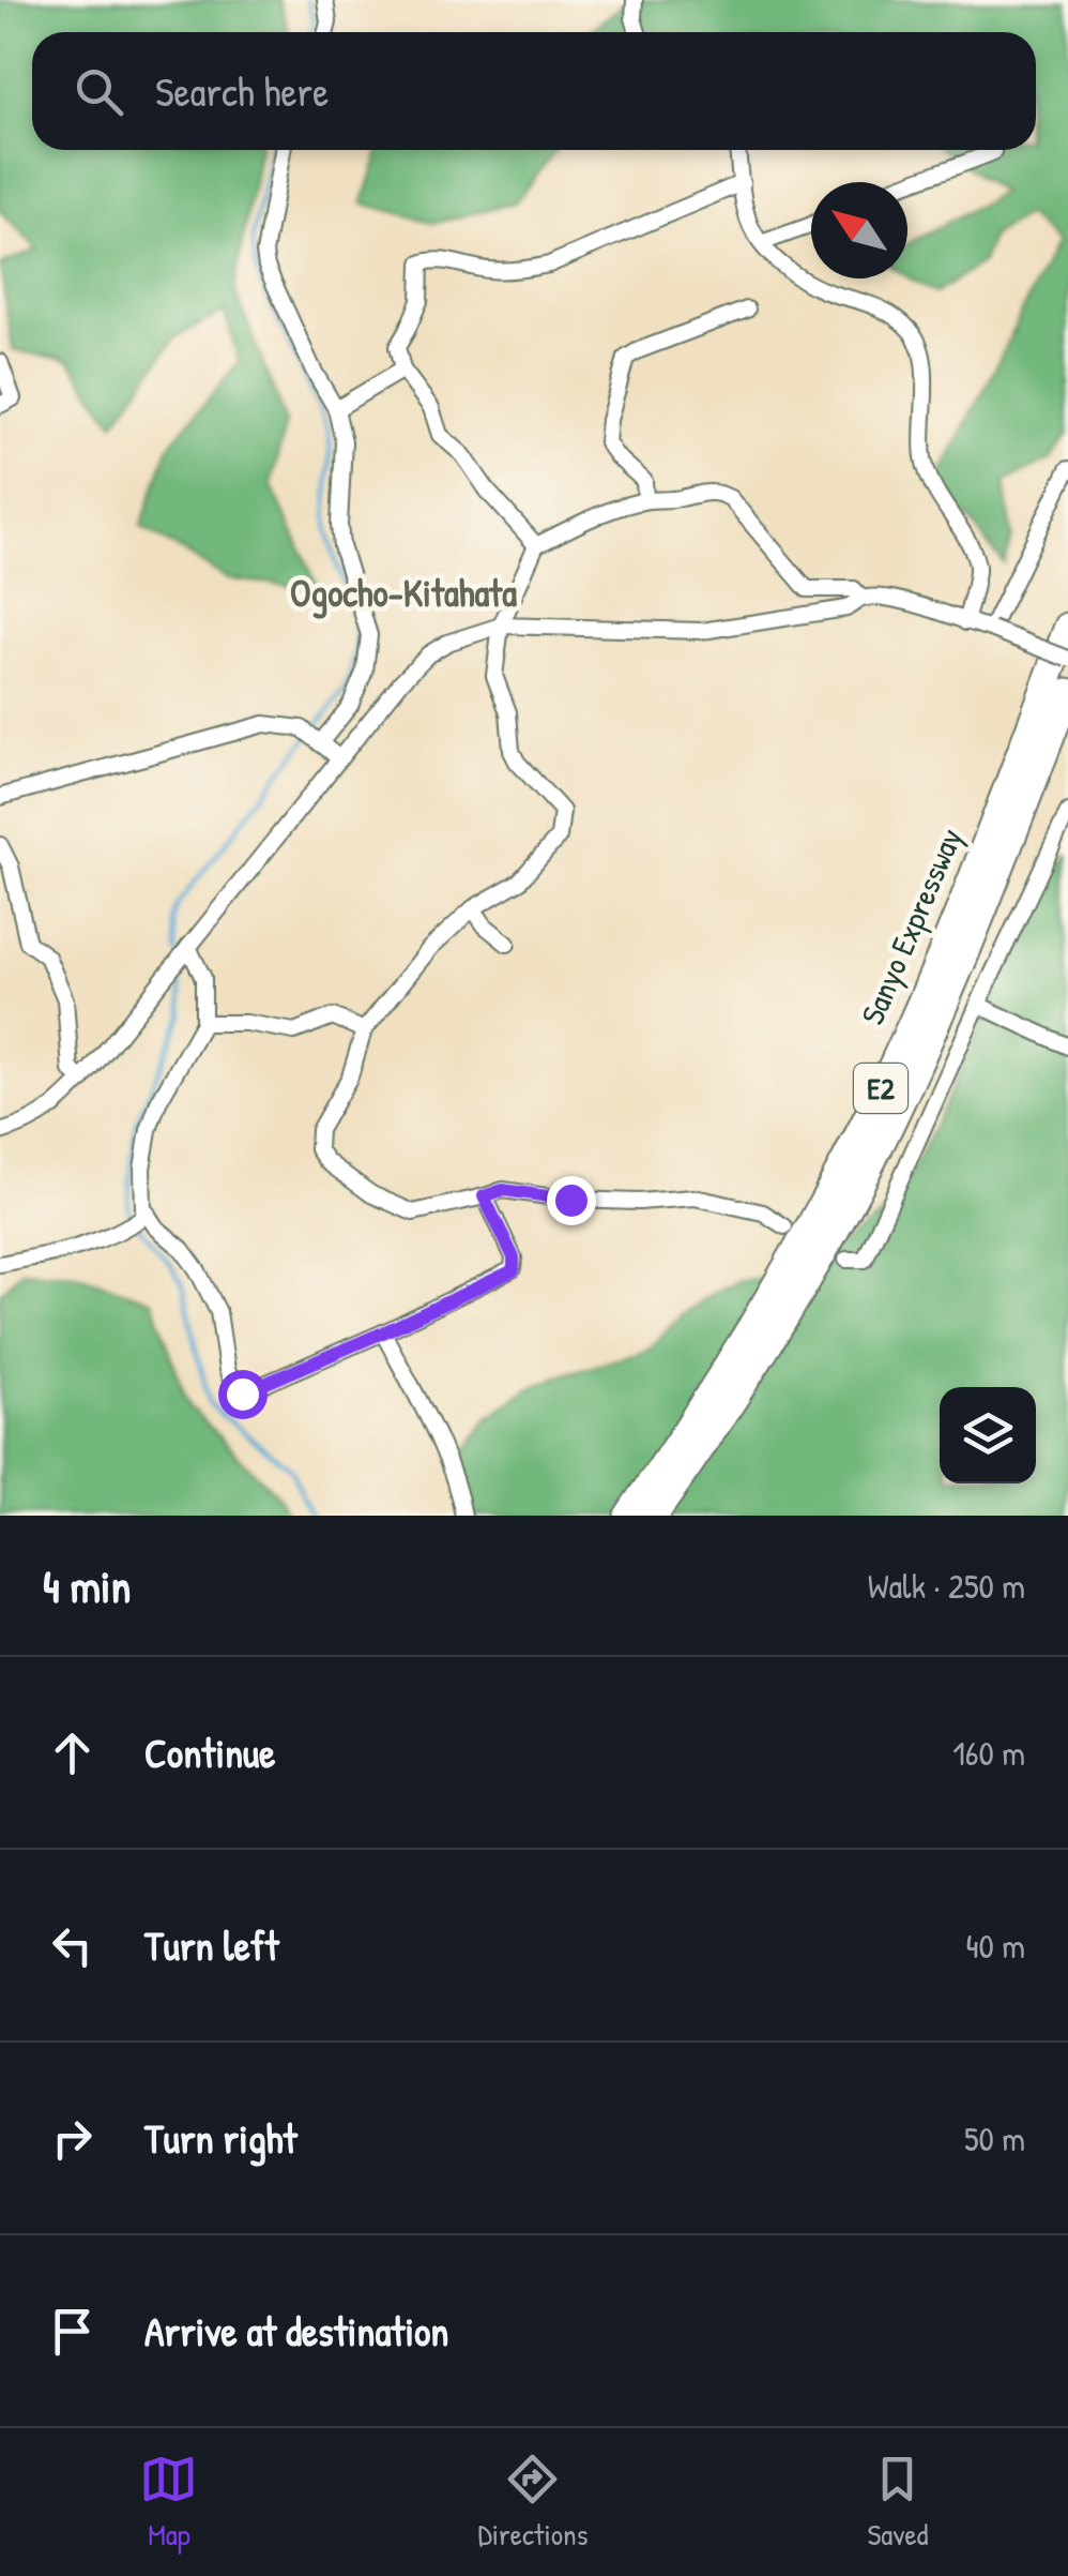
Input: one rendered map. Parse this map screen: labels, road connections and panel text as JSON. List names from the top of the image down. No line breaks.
{"streets":{"highway":["Sanyo Expressway","E2"]},"districts":["Ogocho-Kitahata"],"north":"top left","page":{"search":"Search here","heading":["4 min","Walk · 250 m"],"list":[["Continue","160 m"],["Turn left","40 m"],["Turn right","50 m"],"Arrive at destination"],"nav":["Map","Directions","Saved"]}}
